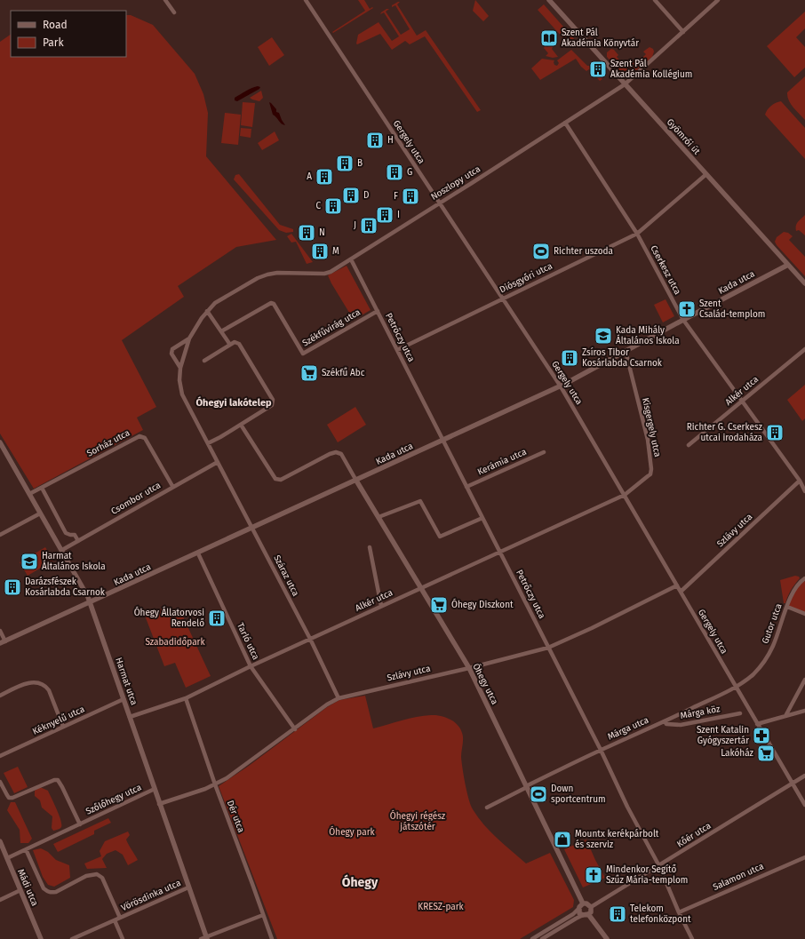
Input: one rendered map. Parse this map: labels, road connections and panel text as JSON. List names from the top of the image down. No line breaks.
{"streets":{"street":["Gyömrői út","Gergely utca","Noszlopy utca","Cserkesz utca","Diósgyőri utca","Kada utca","Székfűvirág utca","Petrőczy utca","Alkér utca","Kisgergely utca","Sorház utca","Kerámia utca","Csombor utca","Szlávy utca","Száraz utca","Gutor utca","Tarló utca","Harmat utca","Óhegy utca","Márga köz","Kéknyelű utca","Márga utca","Szőlőhegy utca","Dér utca","Kőér utca","Salamon utca","Mádi utca","Vörösdinka utca"]},"crossings":[["Gyömrői út","Noszlopy utca"],["Gyömrői út","Diósgyőri utca"],["Gyömrői út","Kada utca"],["Gergely utca","Noszlopy utca"],["Gergely utca","Diósgyőri utca"],["Gergely utca","Kada utca"],["Gergely utca","Alkér utca"],["Gergely utca","Kisgergely utca"],["Gergely utca","Szlávy utca"],["Gergely utca","Gutor utca"],["Gergely utca","Márga utca"],["Gergely utca","Kőér utca"],["Noszlopy utca","Cserkesz utca"],["Noszlopy utca","Petrőczy utca"],["Noszlopy utca","Csombor utca"],["Noszlopy utca","Száraz utca"],["Cserkesz utca","Diósgyőri utca"],["Cserkesz utca","Kada utca"],["Cserkesz utca","Alkér utca"],["Cserkesz utca","Szlávy utca"],["Diósgyőri utca","Petrőczy utca"],["Kada utca","Petrőczy utca"],["Kada utca","Kisgergely utca"],["Kada utca","Száraz utca"],["Kada utca","Tarló utca"],["Kada utca","Harmat utca"],["Kada utca","Óhegy utca"],["Székfűvirág utca","Petrőczy utca"],["Petrőczy utca","Alkér utca"],["Petrőczy utca","Kerámia utca"],["Petrőczy utca","Szlávy utca"],["Petrőczy utca","Márga utca"],["Petrőczy utca","Kőér utca"],["Petrőczy utca","Salamon utca"],["Alkér utca","Kisgergely utca"],["Alkér utca","Száraz utca"],["Alkér utca","Tarló utca"],["Alkér utca","Harmat utca"],["Alkér utca","Óhegy utca"],["Alkér utca","Dér utca"],["Sorház utca","Csombor utca"],["Sorház utca","Harmat utca"],["Csombor utca","Száraz utca"],["Csombor utca","Harmat utca"],["Szlávy utca","Száraz utca"],["Szlávy utca","Tarló utca"],["Szlávy utca","Harmat utca"],["Szlávy utca","Óhegy utca"],["Szlávy utca","Dér utca"],["Gutor utca","Márga utca"],["Harmat utca","Kéknyelű utca"],["Harmat utca","Szőlőhegy utca"],["Harmat utca","Vörösdinka utca"],["Óhegy utca","Márga utca"],["Óhegy utca","Kőér utca"],["Márga köz","Márga utca"],["Szőlőhegy utca","Mádi utca"],["Szőlőhegy utca","Vörösdinka utca"]],"districts":["Óhegyi lakótelep","Óhegy"],"parks":["Szabadidőpark","Óhegyi régész játszótér","Óhegy park","KRESZ-park"],"places":{"library":["Szent Pál Akadémia Könyvtár"],"building":["Szent Pál Akadémia Kollégium","H","B","G","A","D","F","C","I","J","N","M","Zsíros Tibor Kosárlabda Csarnok","Richter G. Cserkesz utcai irodaháza","Darázsfészek Kosárlabda Csarnok","Óhegy Állatorvosi Rendelő","Telekom telefonközpont"],"sports":["Richter uszoda","Down sportcentrum"],"church":["Szent Család-templom","Mindenkor Segítő Szűz Mária-templom"],"school or university":["Kada Mihály Általános Iskola","Harmat Általános Iskola"],"supermarket":["Székfű Abc","Óhegy Diszkont","Lakóház"],"pharmacy":["Szent Katalin Gyógyszertár"],"shop":["Mountx kerékpárbolt és szerviz"]},"legend":["Road","Park"]}
